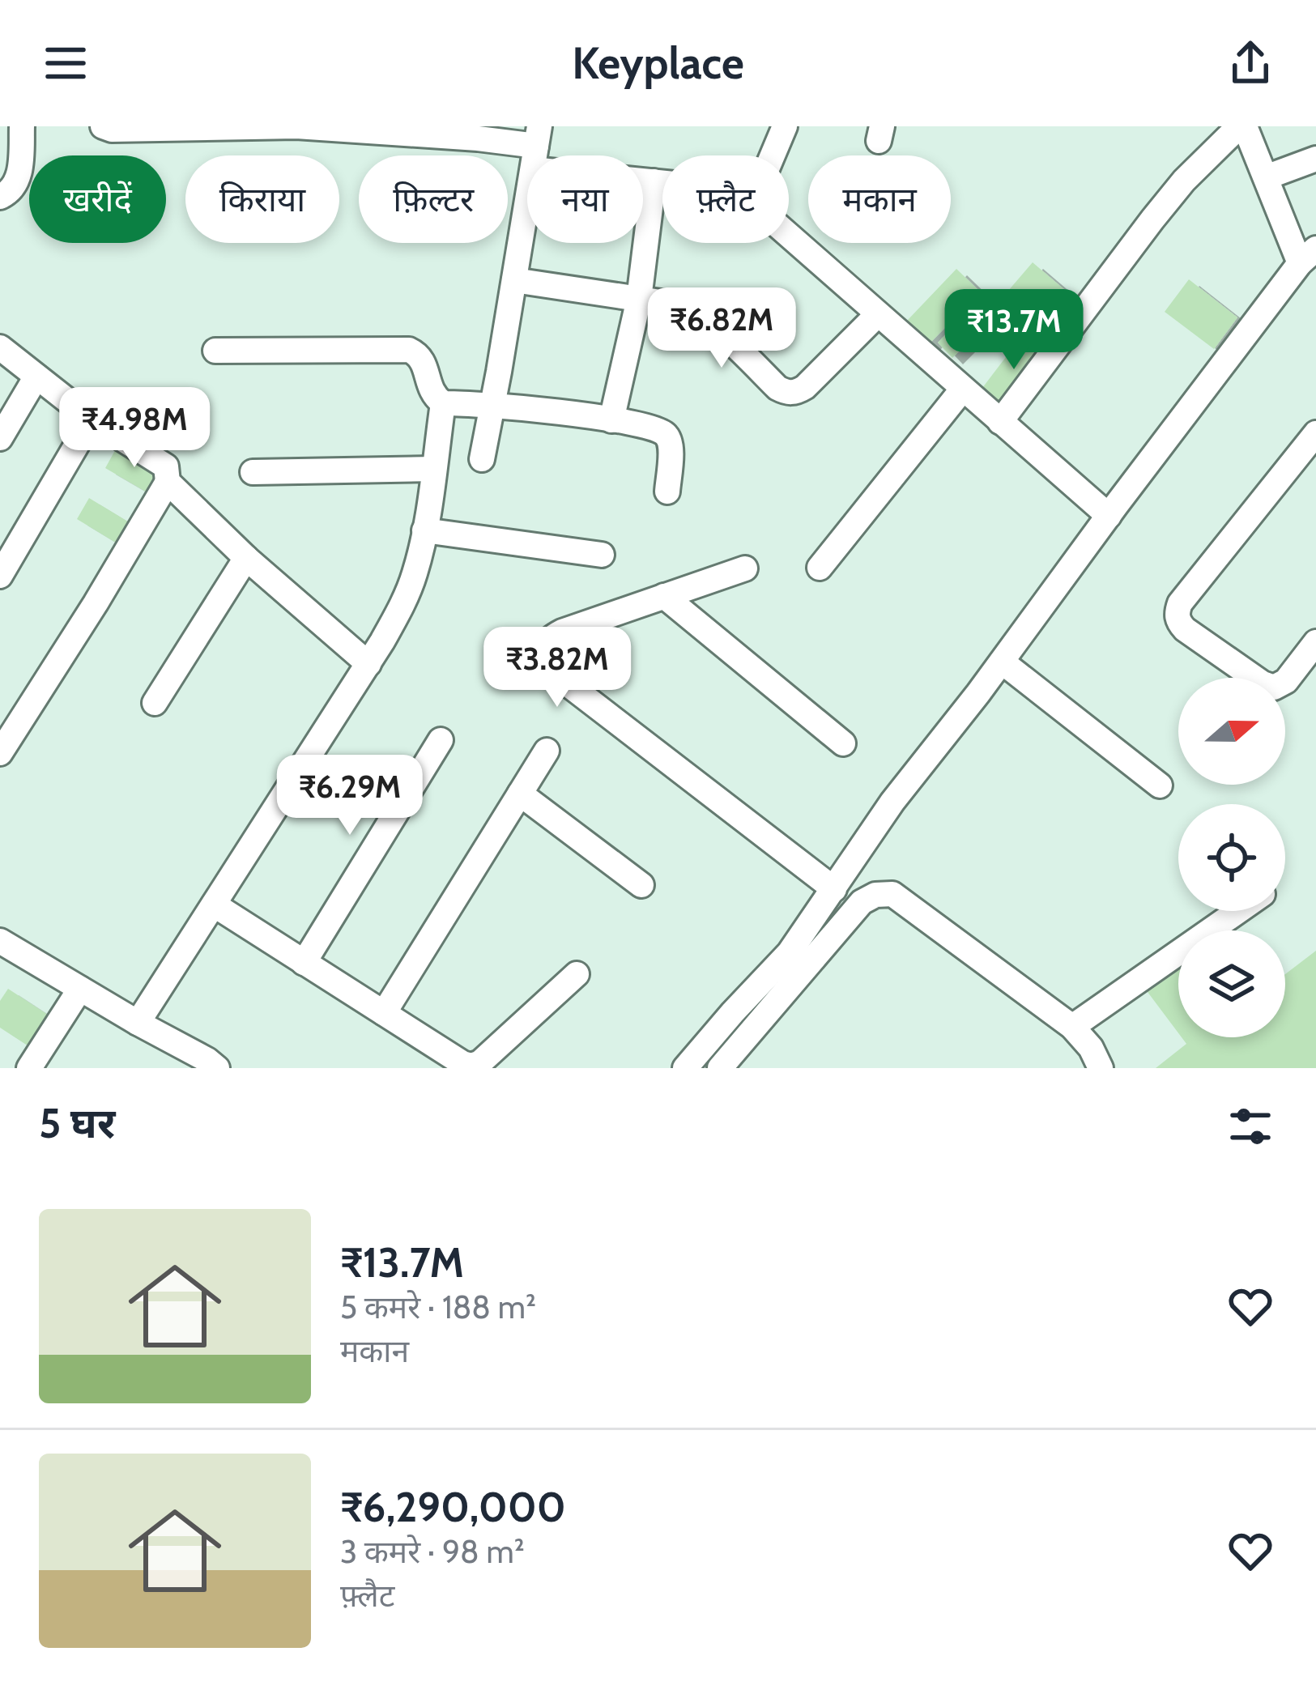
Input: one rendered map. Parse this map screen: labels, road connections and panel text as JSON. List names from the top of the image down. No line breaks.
{"north":"right","page":{"header":"Keyplace","chip":["खरीदें","किराया","फ़िल्टर","नया","फ़्लैट","मकान"],"price":["₹6.82M","₹13.7M","₹4.98M","₹3.82M","₹6.29M"],"heading":"5 घर","list":[{"name":"₹13.7M","note":"5 कमरे · 188 m² · मकान"},{"name":"₹6,290,000","note":"3 कमरे · 98 m² · फ़्लैट"}]}}
